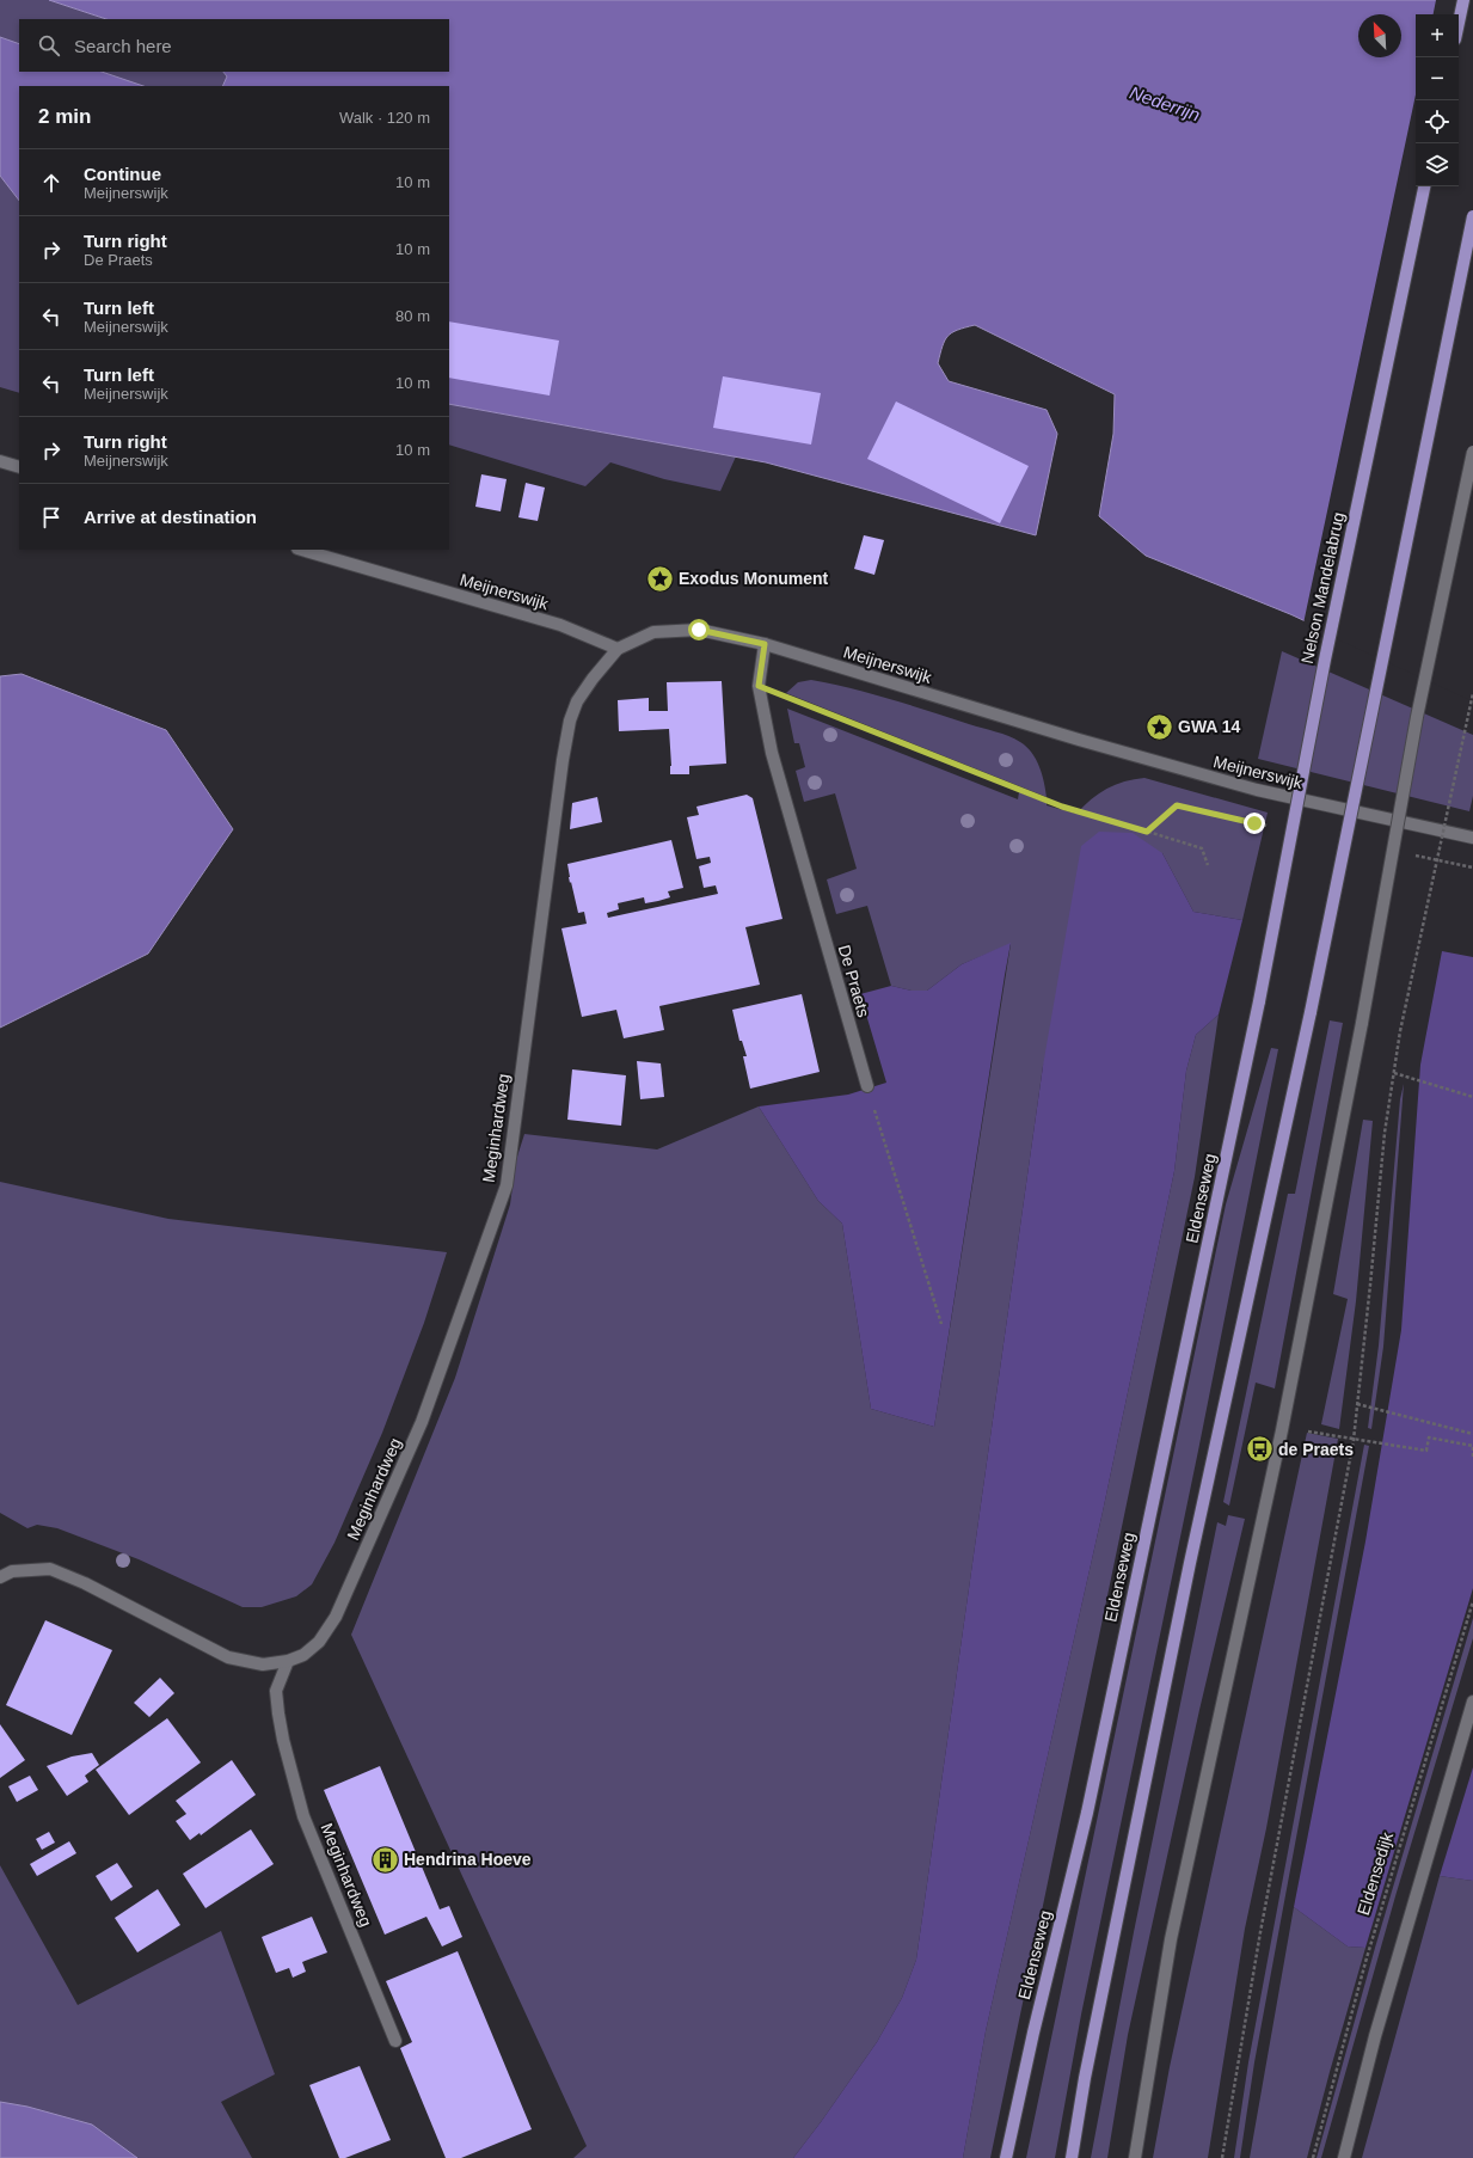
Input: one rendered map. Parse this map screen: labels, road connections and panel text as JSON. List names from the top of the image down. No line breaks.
{"streets":{"main road":["Nelson Mandelabrug","Eldenseweg"],"street":["Meijnerswijk","De Praets","Meginhardweg"],"path":["Eldensedijk"]},"crossings":[["Nelson Mandelabrug","Eldenseweg"],["Meijnerswijk","De Praets"],["Meijnerswijk","Meginhardweg"]],"water":["Nederrijn"],"places":{"place":["Exodus Monument","GWA 14"],"bus stop":["de Praets"],"building":["Hendrina Hoeve"]},"north":"top left","page":{"map_buttons":["+","−"],"search":"Search here","heading":["2 min","Walk · 120 m"],"list":[["Continue","Meijnerswijk","10 m"],["Turn right","De Praets","10 m"],["Turn left","Meijnerswijk","80 m"],["Turn left","Meijnerswijk","10 m"],["Turn right","Meijnerswijk","10 m"],"Arrive at destination"]}}
